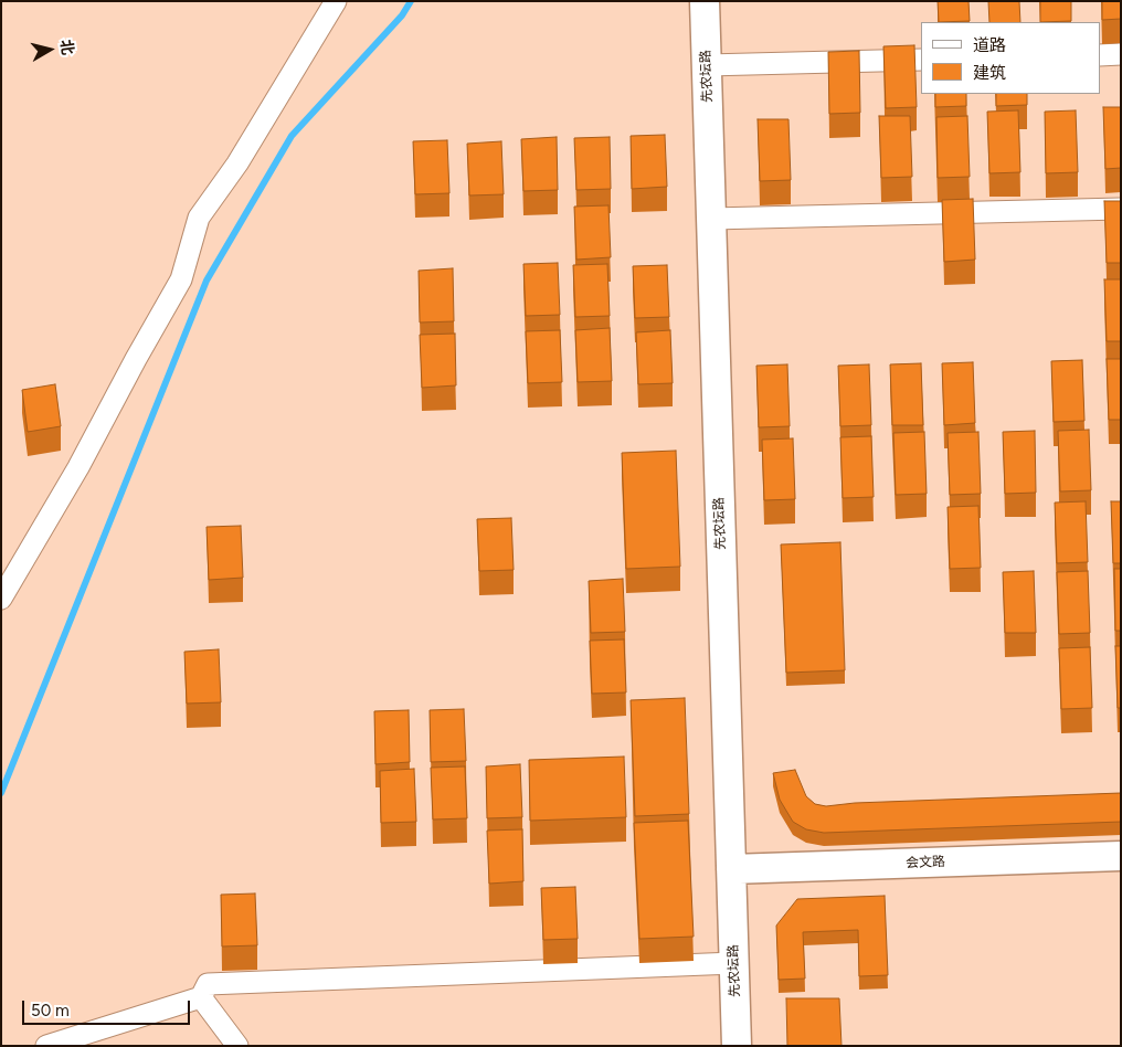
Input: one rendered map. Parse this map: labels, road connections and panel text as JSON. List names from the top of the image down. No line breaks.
{"streets":{"street":["先农坛路","会文路"]},"crossings":[["先农坛路","会文路"]],"legend":["道路","建筑"],"scale_bar":"50 m","north":"right"}
